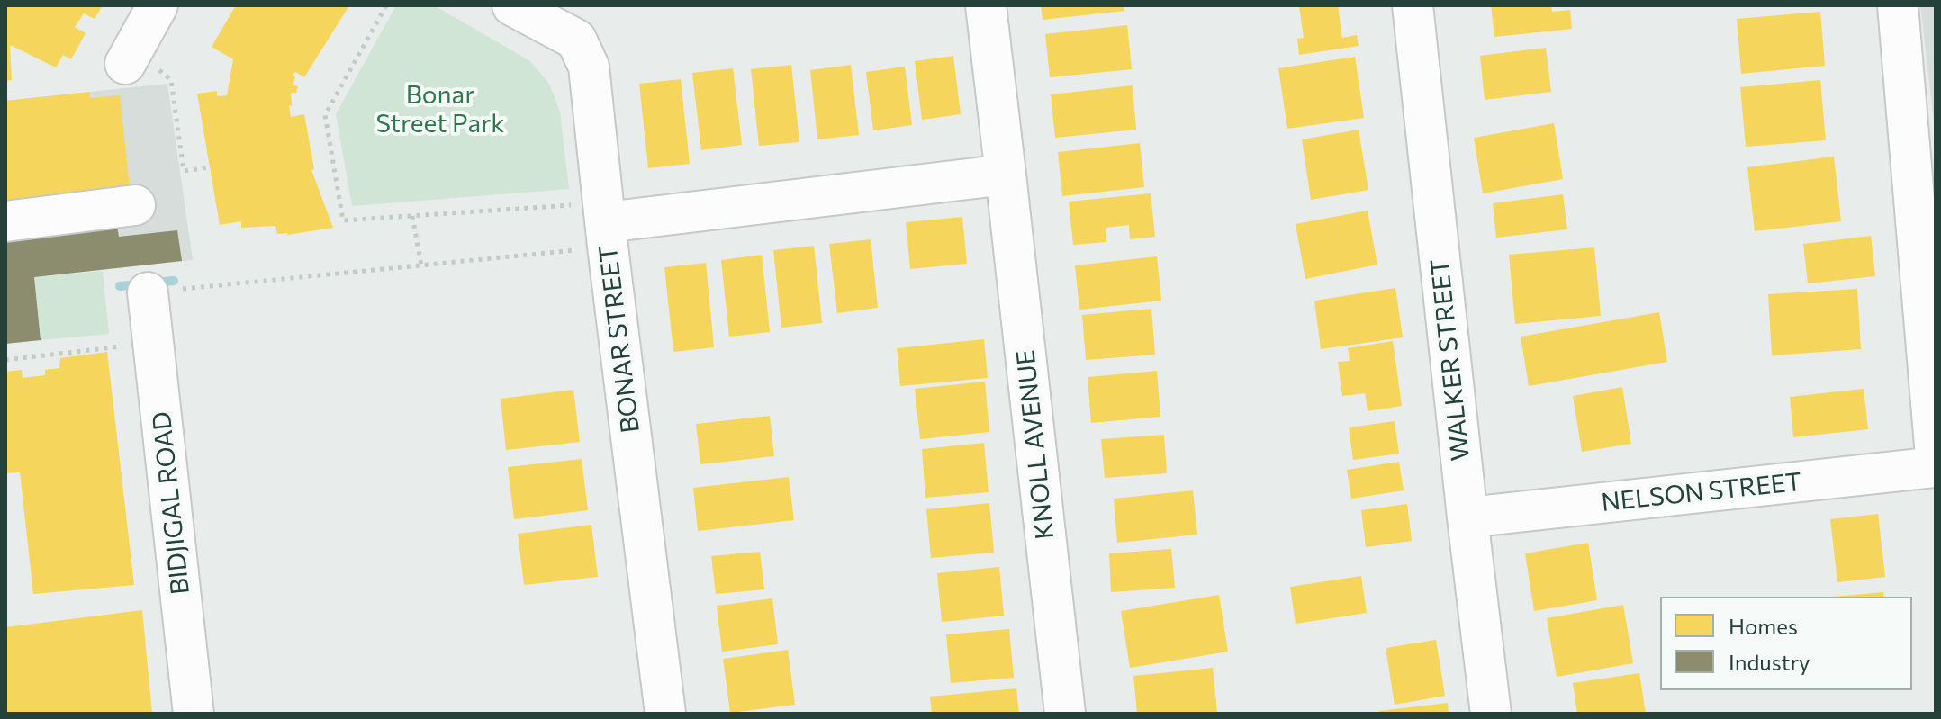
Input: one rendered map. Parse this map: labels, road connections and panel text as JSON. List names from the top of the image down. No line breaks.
{"streets":{"street":["BONAR STREET","WALKER STREET","KNOLL AVENUE","NELSON STREET","BIDJIGAL ROAD"]},"crossings":[["WALKER STREET","NELSON STREET"]],"parks":["Bonar Street Park"],"legend":["Homes","Industry"]}
